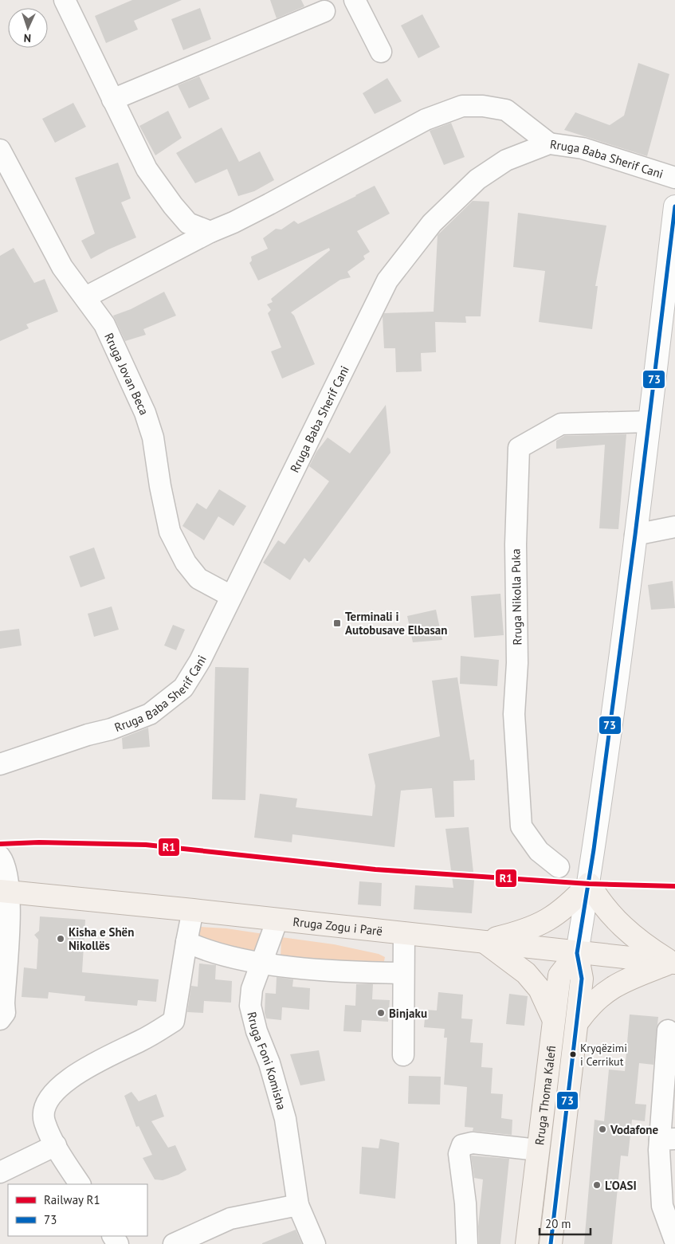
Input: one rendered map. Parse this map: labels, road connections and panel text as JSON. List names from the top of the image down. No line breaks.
{"streets":{"main road":["Rruga Zogu i Parë","Rruga Thoma Kalefi"],"street":["Rruga Baba Sherif Cani","Rruga Jovan Beca","Rruga Nikolla Puka","Rruga Foni Komisha"]},"crossings":[["Rruga Baba Sherif Cani","Rruga Jovan Beca"],["Rruga Nikolla Puka","Rruga Thoma Kalefi"],["Rruga Zogu i Parë","Rruga Foni Komisha"],["Rruga Zogu i Parë","Rruga Thoma Kalefi"]],"places":{"transit":["Terminali i Autobusave Elbasan"],"other":["Kisha e Shën Nikollës","Binjaku","Kryqëzimi i Cerrikut","Vodafone","L'OASI"]},"lines":["transit line 73","rail line R1"],"legend":["Railway R1","73"],"scale_bar":"20 m","north":"bottom"}
